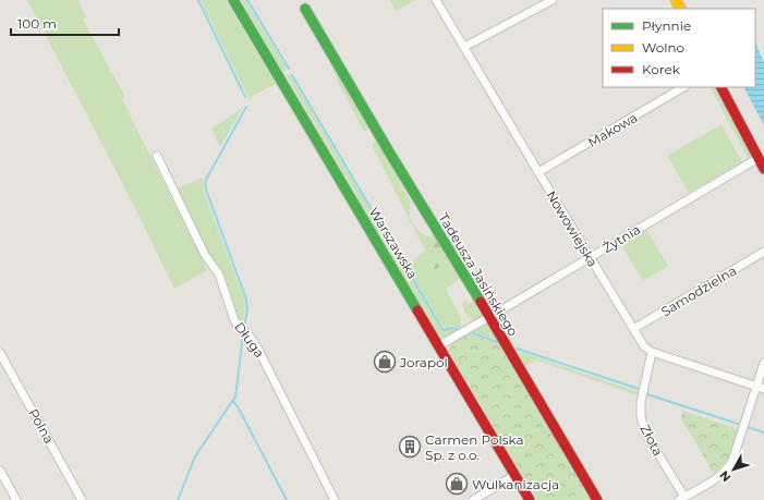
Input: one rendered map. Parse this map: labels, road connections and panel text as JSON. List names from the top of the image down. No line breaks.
{"streets":{"street":["Makowa","Nowowiejska","Żytnia","Warszawska","Tadeusza Jasińskiego","Samodzielna","Długa","Polna","Złota"]},"crossings":[["Makowa","Nowowiejska"],["Nowowiejska","Żytnia"],["Nowowiejska","Samodzielna"],["Nowowiejska","Złota"],["Żytnia","Warszawska"],["Żytnia","Tadeusza Jasińskiego"]],"places":{"shop":["Jorapol","Wulkanizacja"],"building":["Carmen Polska Sp. z o.o."]},"legend":["Płynnie","Wolno","Korek"],"scale_bar":"100 m","north":"bottom left"}
